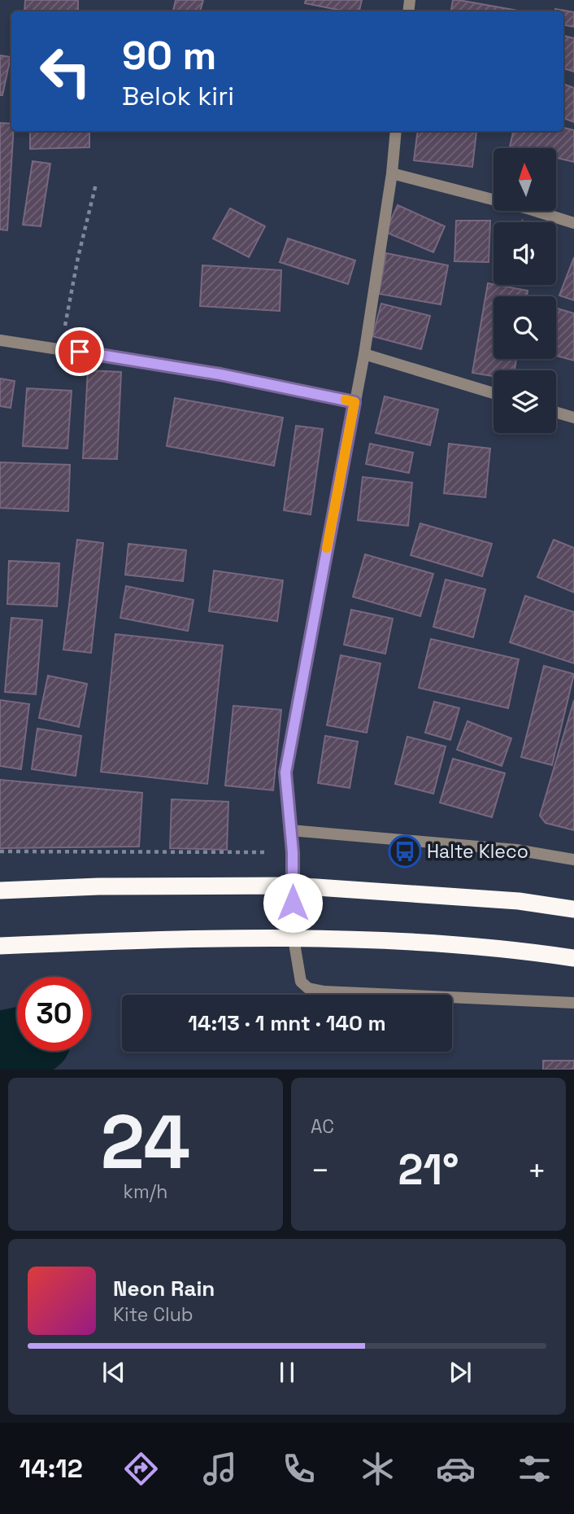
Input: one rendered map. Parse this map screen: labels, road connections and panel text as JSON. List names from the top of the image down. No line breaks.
{"places":{"bus stop":["Halte Kleco"]},"north":"top","page":{"turn":["90 m","Belok kiri"],"limit":"30","trip":"14:13 · 1 mnt · 140 m","tile":[["24","km/h"],"AC"],"heat":["−","21°","+"],"song":["Neon Rain","Kite Club"],"tabs":"14:12"}}
